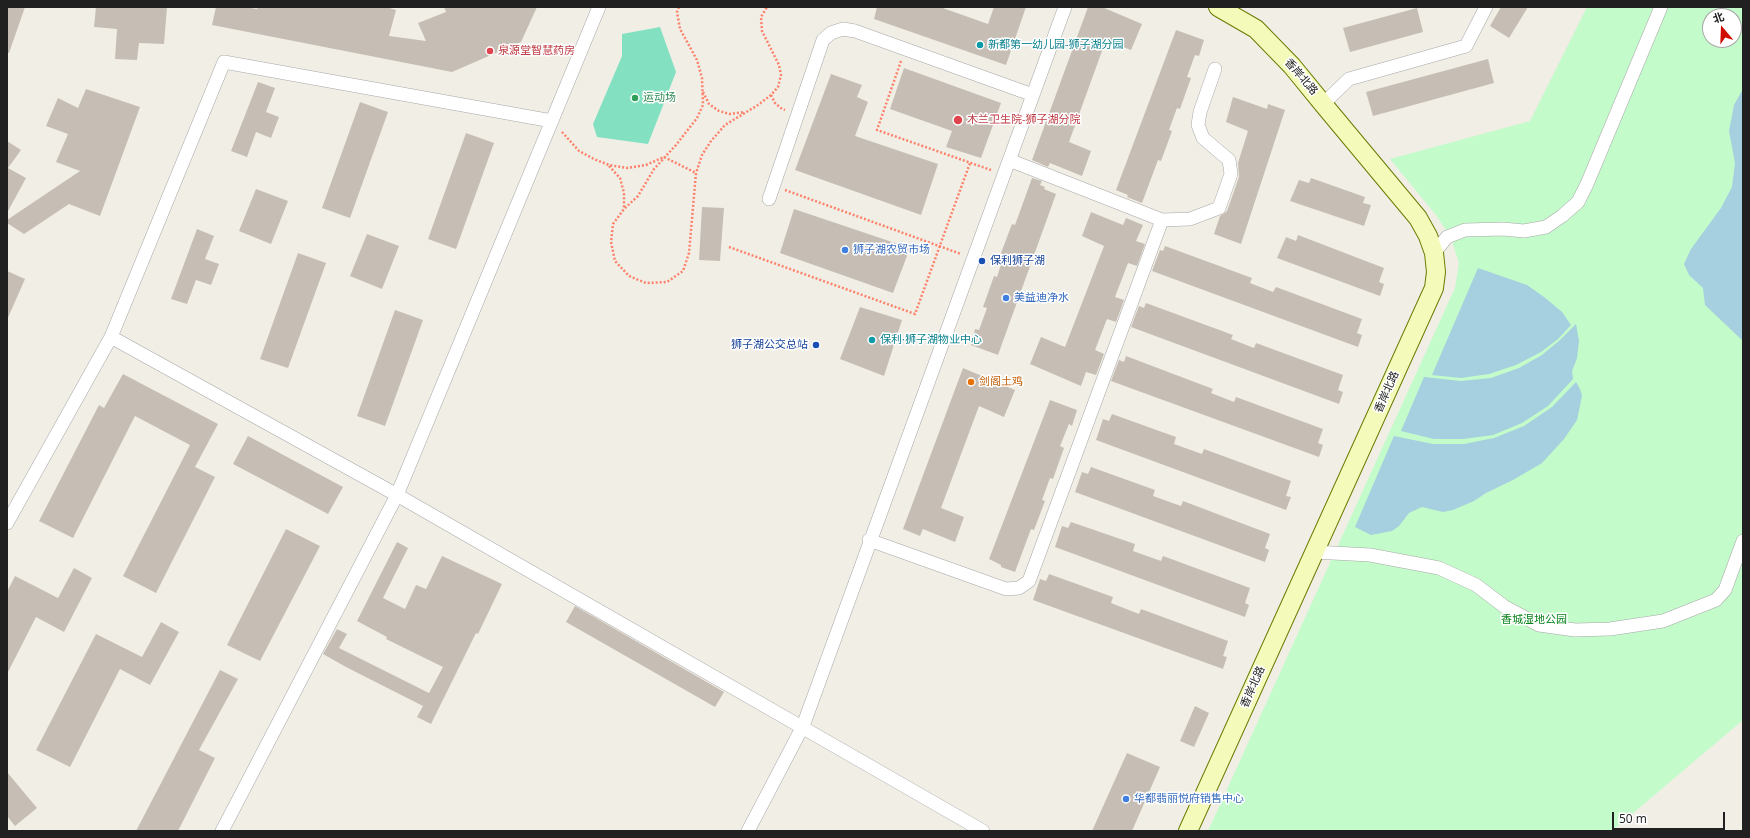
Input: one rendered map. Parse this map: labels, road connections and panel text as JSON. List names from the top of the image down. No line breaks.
{"streets":{"street":["香岸北路"]},"parks":["香城湿地公园"],"places":["新都第一幼儿园-狮子湖分园","泉源堂智慧药房","运动场","木兰卫生院-狮子湖分院","狮子湖农贸市场","保利狮子湖","美益迪净水","保利·狮子湖物业中心","狮子湖公交总站","剑阁土鸡","华都翡丽悦府销售中心"],"scale_bar":"50 m","north":"top"}
